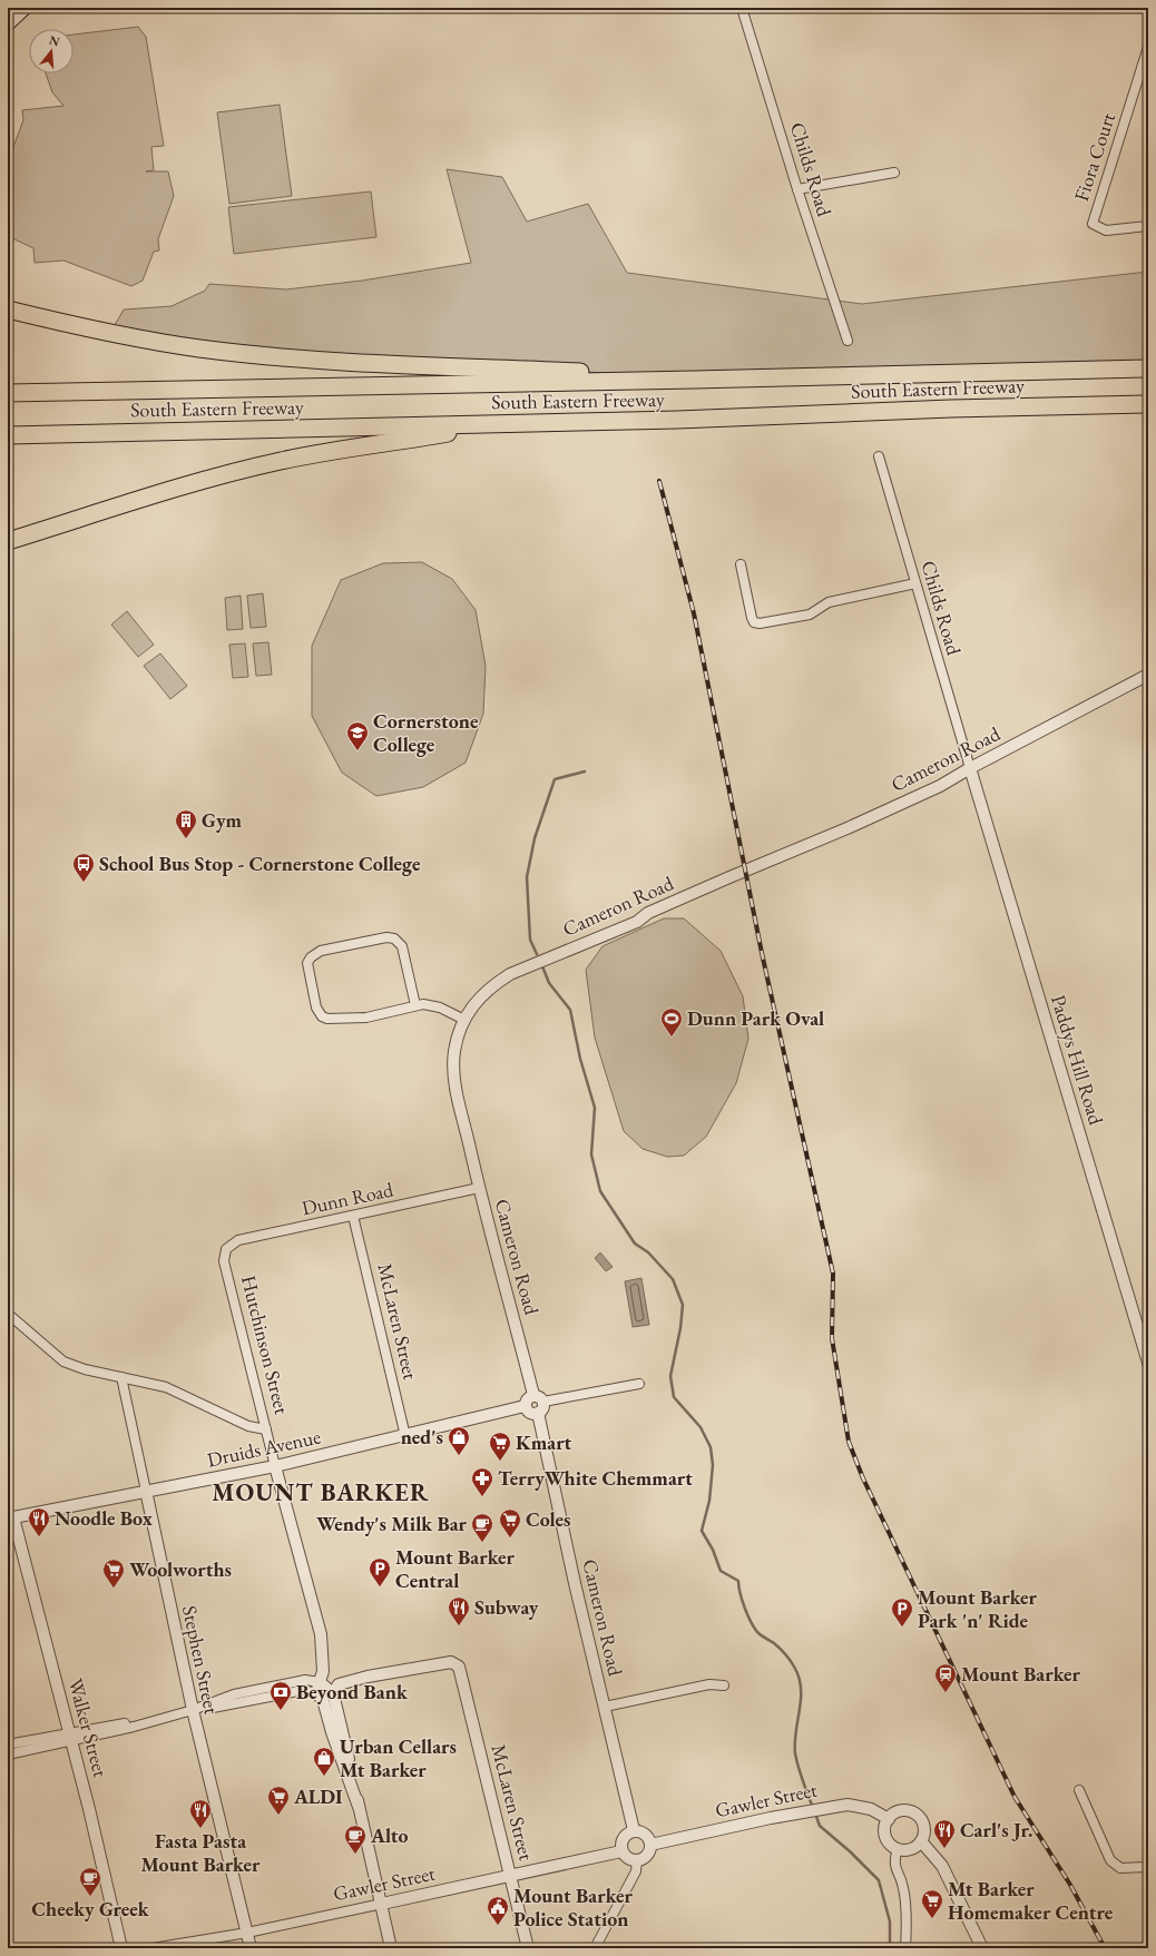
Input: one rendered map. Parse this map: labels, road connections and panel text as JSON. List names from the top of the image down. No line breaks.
{"streets":{"highway":["South Eastern Freeway"],"street":["Fiora Court","Childs Road","Cameron Road","Paddys Hill Road","Dunn Road","McLaren Street","Hutchinson Street","Druids Avenue","Stephen Street","Walker Street","Gawler Street"]},"crossings":[["Childs Road","Cameron Road"],["Childs Road","Paddys Hill Road"],["Cameron Road","Paddys Hill Road"],["Cameron Road","Dunn Road"],["Cameron Road","Druids Avenue"],["Cameron Road","Gawler Street"],["Dunn Road","McLaren Street"],["Dunn Road","Hutchinson Street"],["McLaren Street","Druids Avenue"],["McLaren Street","Gawler Street"],["Hutchinson Street","Druids Avenue"],["Druids Avenue","Stephen Street"],["Druids Avenue","Walker Street"],["Stephen Street","Gawler Street"]],"districts":["MOUNT BARKER"],"places":{"school or university":["Cornerstone College"],"building":["Gym"],"bus stop":["School Bus Stop - Cornerstone College"],"sports":["Dunn Park Oval"],"shop":["ned's","Urban Cellars Mt Barker"],"supermarket":["Kmart","Coles","Woolworths","ALDI","Mt Barker Homemaker Centre"],"pharmacy":["TerryWhite Chemmart"],"restaurant":["Noodle Box","Subway","Fasta Pasta Mount Barker","Carl's Jr."],"cafe":["Wendy's Milk Bar","Alto","Cheeky Greek"],"parking":["Mount Barker Central","Mount Barker Park 'n' Ride"],"station":["Mount Barker"],"bank":["Beyond Bank"],"public building":["Mount Barker Police Station"]},"north":"top"}
